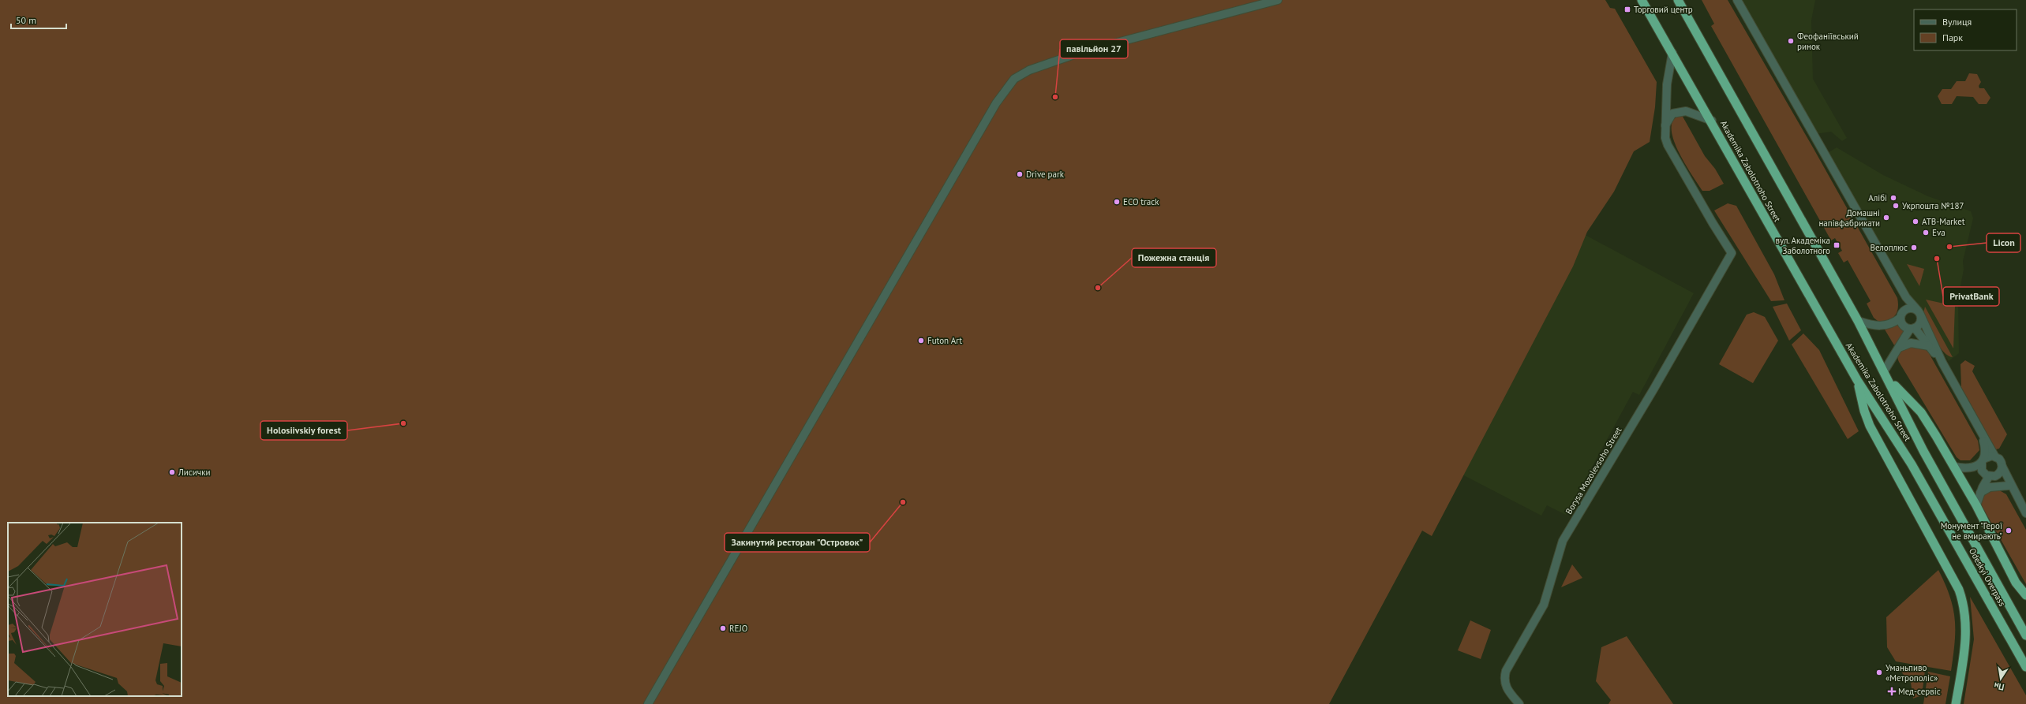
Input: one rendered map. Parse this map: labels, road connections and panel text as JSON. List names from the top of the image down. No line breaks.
{"streets":{"highway":["Akademika Zabolotnoho Street","Odeskyi Overpass"],"street":["Borysa Mozolevsoho Street"]},"crossings":[["Akademika Zabolotnoho Street","Odeskyi Overpass"]],"places":{"transit":["Торговий центр","вул. Академіка Заболотного"],"other":["Феофаніївський ринок","павільйон 27","Drive park","Алібі","ECO track","Укрпошта №187","Домашні напівфабрикати","ATB-Market","Eva","Licon","Велоплюс","PrivatBank","Пожежна станція","Futon Art","Holosiivskiy forest","Лисички","Закинутий ресторан \"Островок\"","Монумент \"Герої не вмирають\"","REJO","Уманьпиво «Метрополіс»"],"health":["Мед-сервіс"]},"legend":["Вулиця","Парк"],"scale_bar":"50 m","north":"bottom"}
